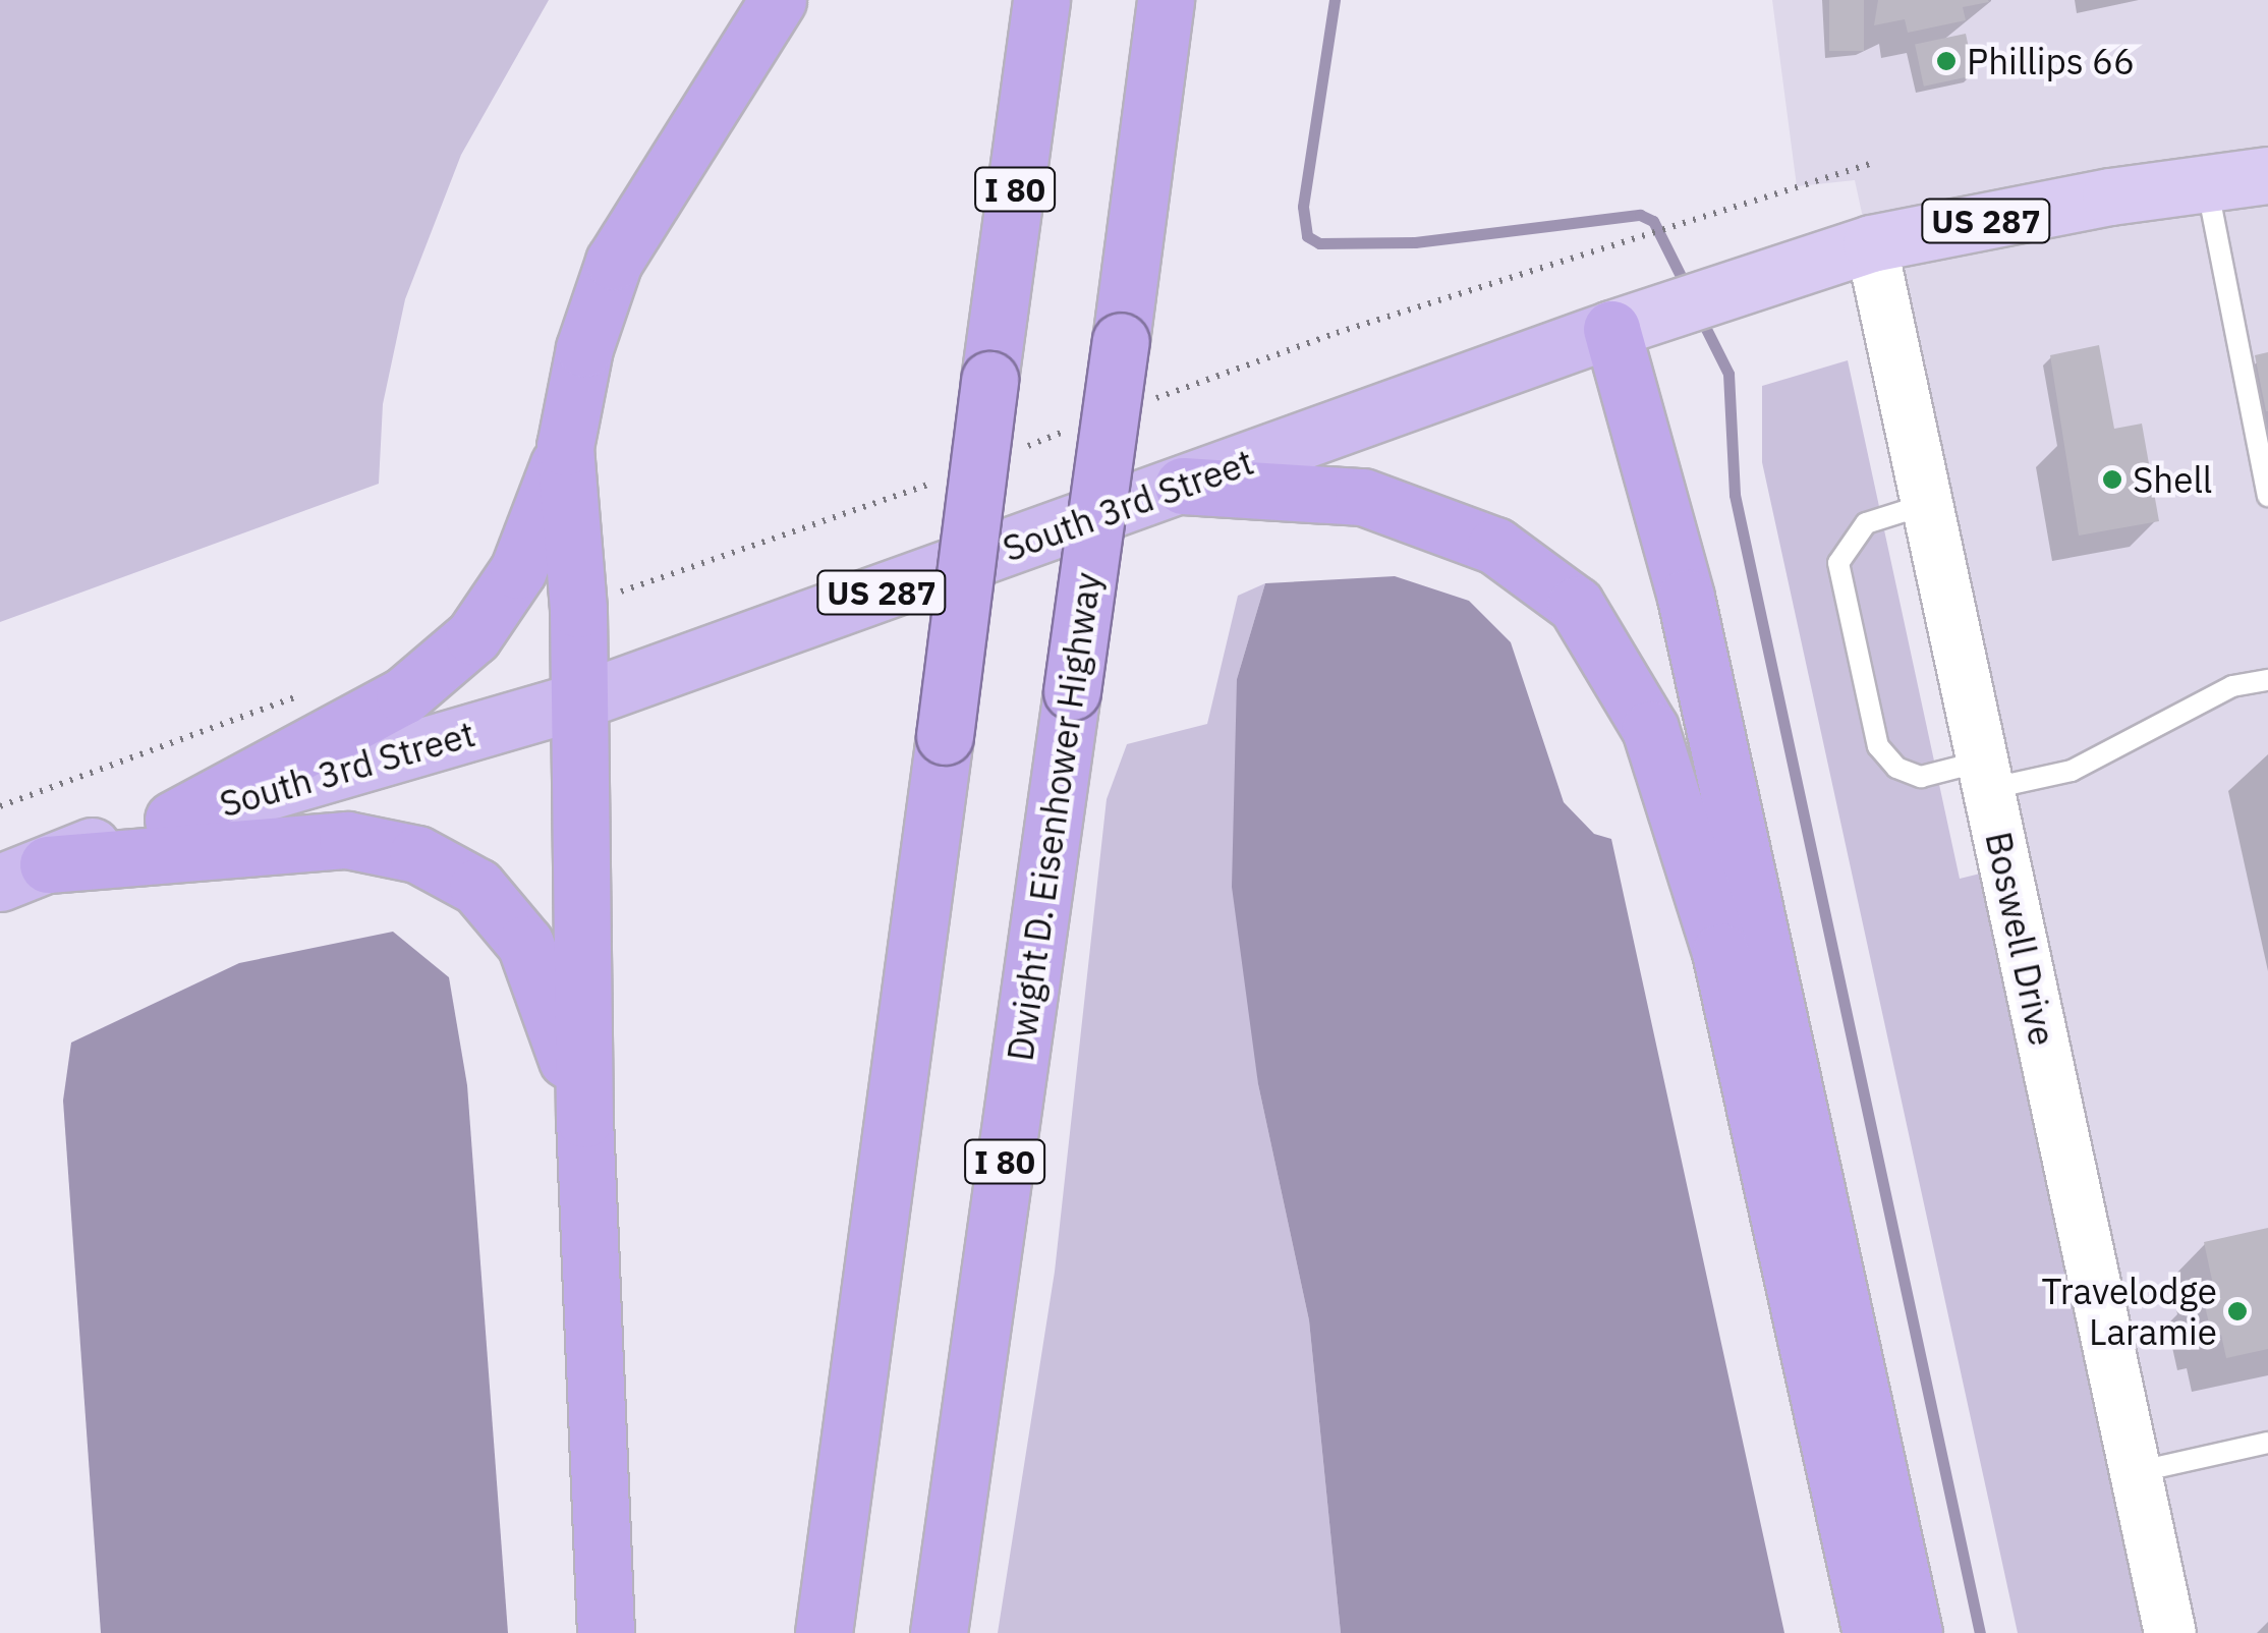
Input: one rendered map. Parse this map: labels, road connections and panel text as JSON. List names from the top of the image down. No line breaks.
{"streets":{"highway":["I 80","US 287","South 3rd Street","Dwight D. Eisenhower Highway"],"street":["Boswell Drive"]},"crossings":[["South 3rd Street","Boswell Drive"]],"places":["Phillips 66","Shell","Travelodge Laramie"]}
